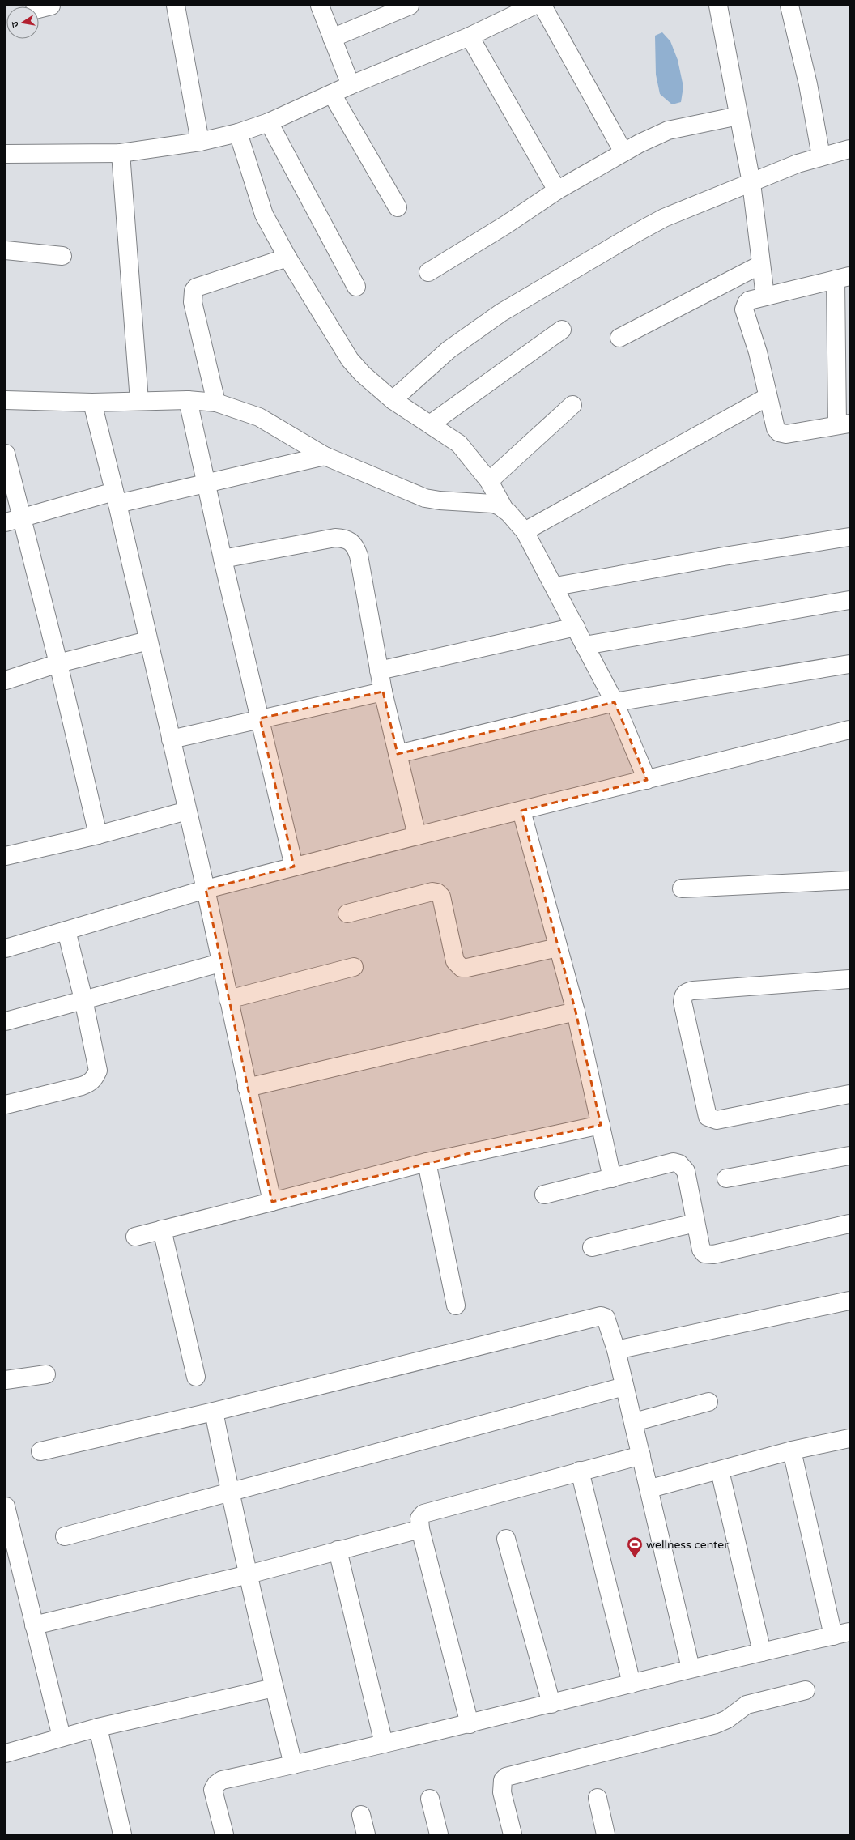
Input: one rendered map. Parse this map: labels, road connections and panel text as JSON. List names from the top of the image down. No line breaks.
{"places":{"sports":["wellness center"]},"north":"left"}
